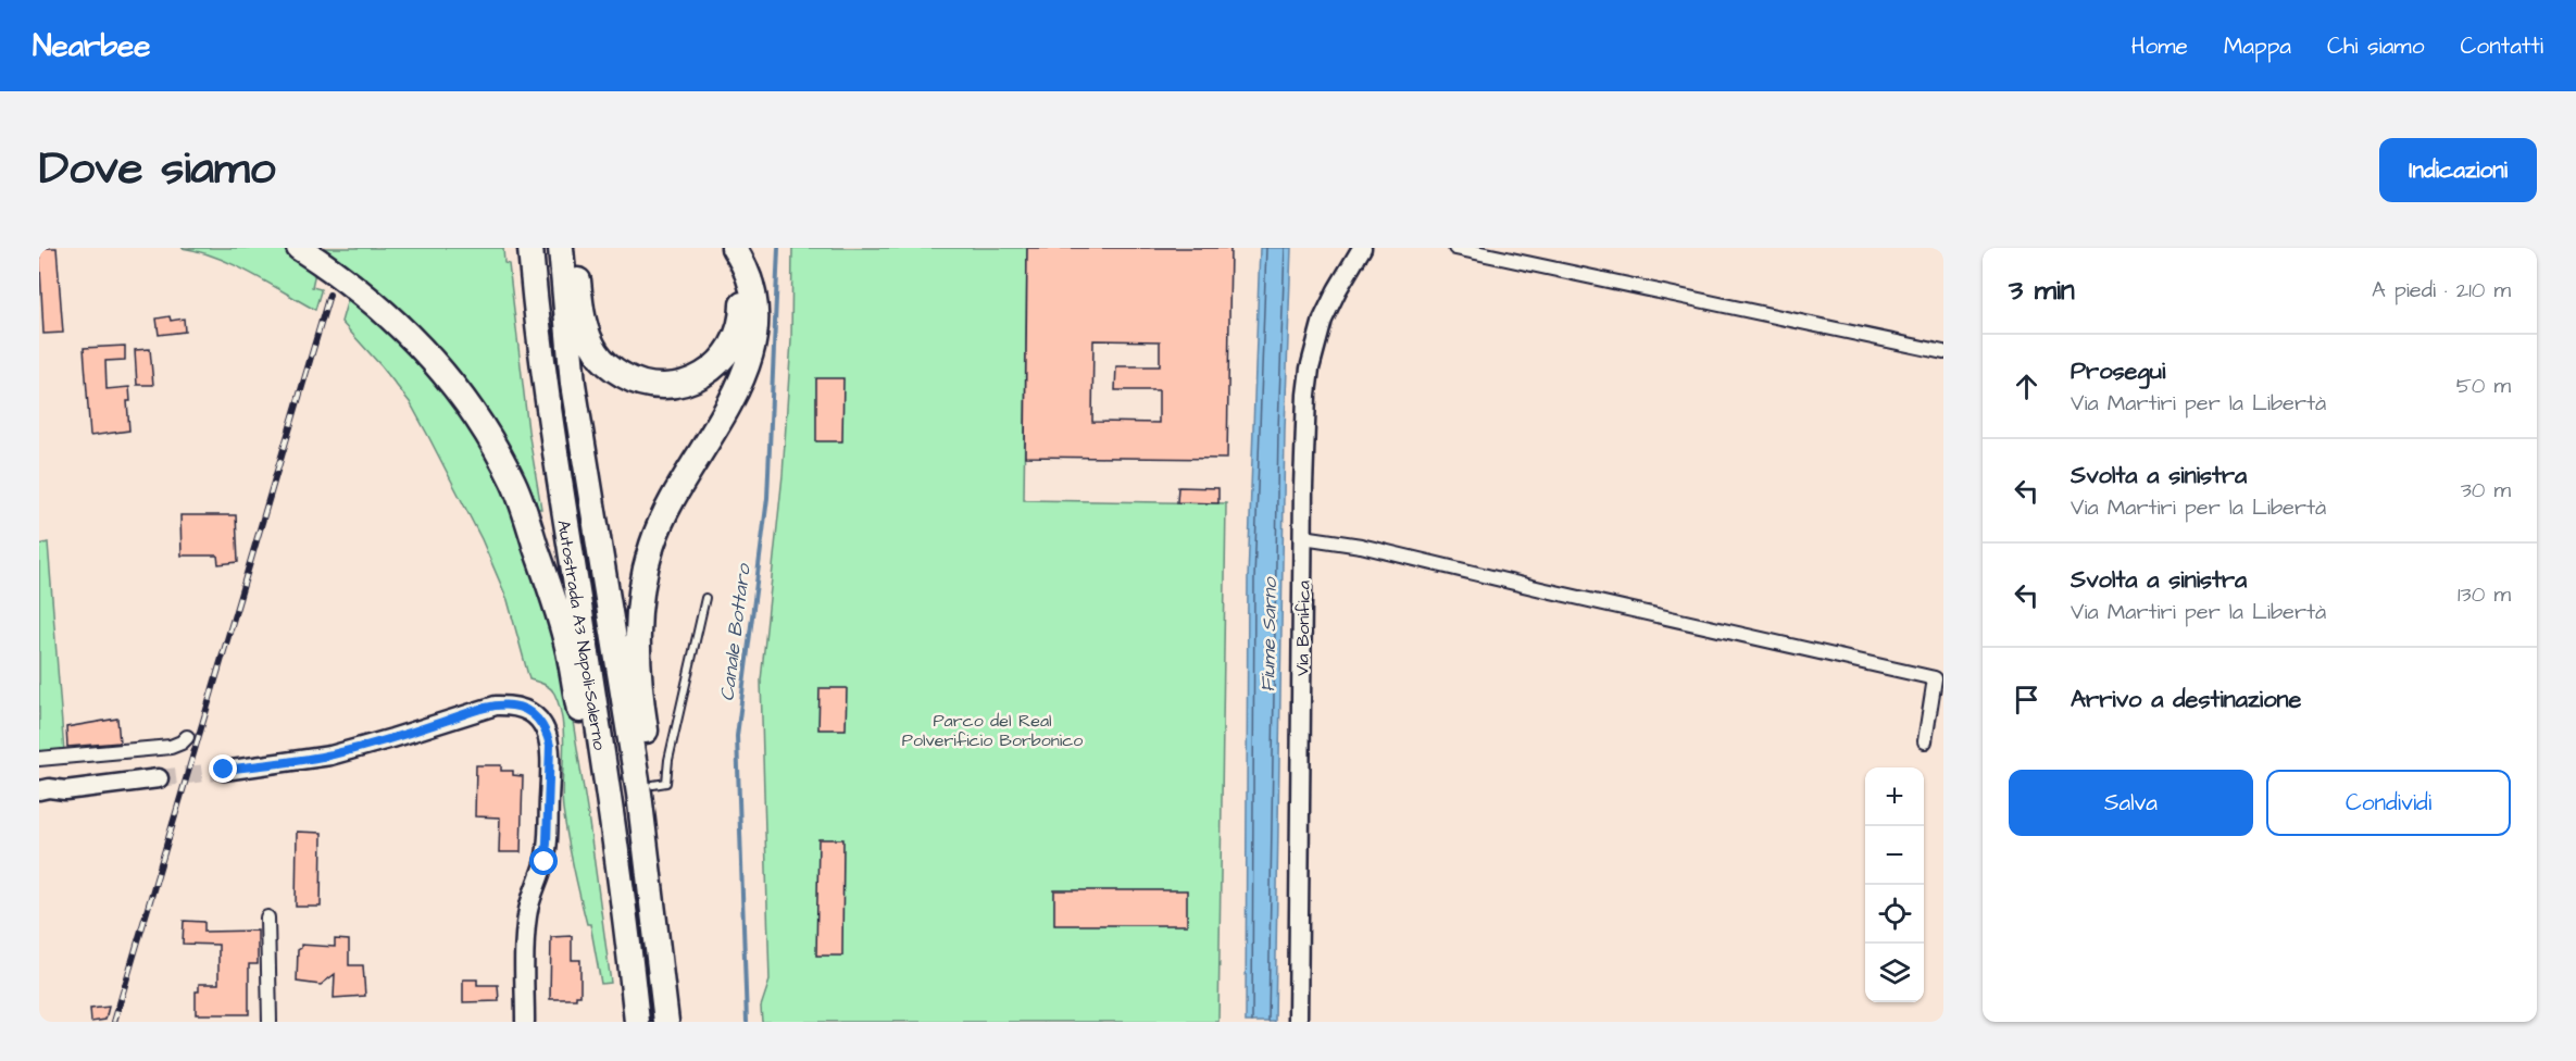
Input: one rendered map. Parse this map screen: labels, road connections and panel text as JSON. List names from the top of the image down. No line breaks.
{"streets":{"highway":["Autostrada A3 Napoli-Salerno"],"street":["Via Bonifica"]},"water":["Canale Bottaro","Fiume Sarno"],"parks":["Parco del Real Polverificio Borbonico"],"page":{"header":"Nearbee","nav":["Home","Mappa","Chi siamo","Contatti"],"title":"Dove siamo","buttons":["Indicazioni",["Salva","Condividi"]],"heading":["3 min","A piedi · 210 m"],"list":[["Prosegui","Via Martiri per la Libertà","50 m"],["Svolta a sinistra","Via Martiri per la Libertà","30 m"],["Svolta a sinistra","Via Martiri per la Libertà","130 m"],"Arrivo a destinazione"],"map_buttons":["+","−"]}}
